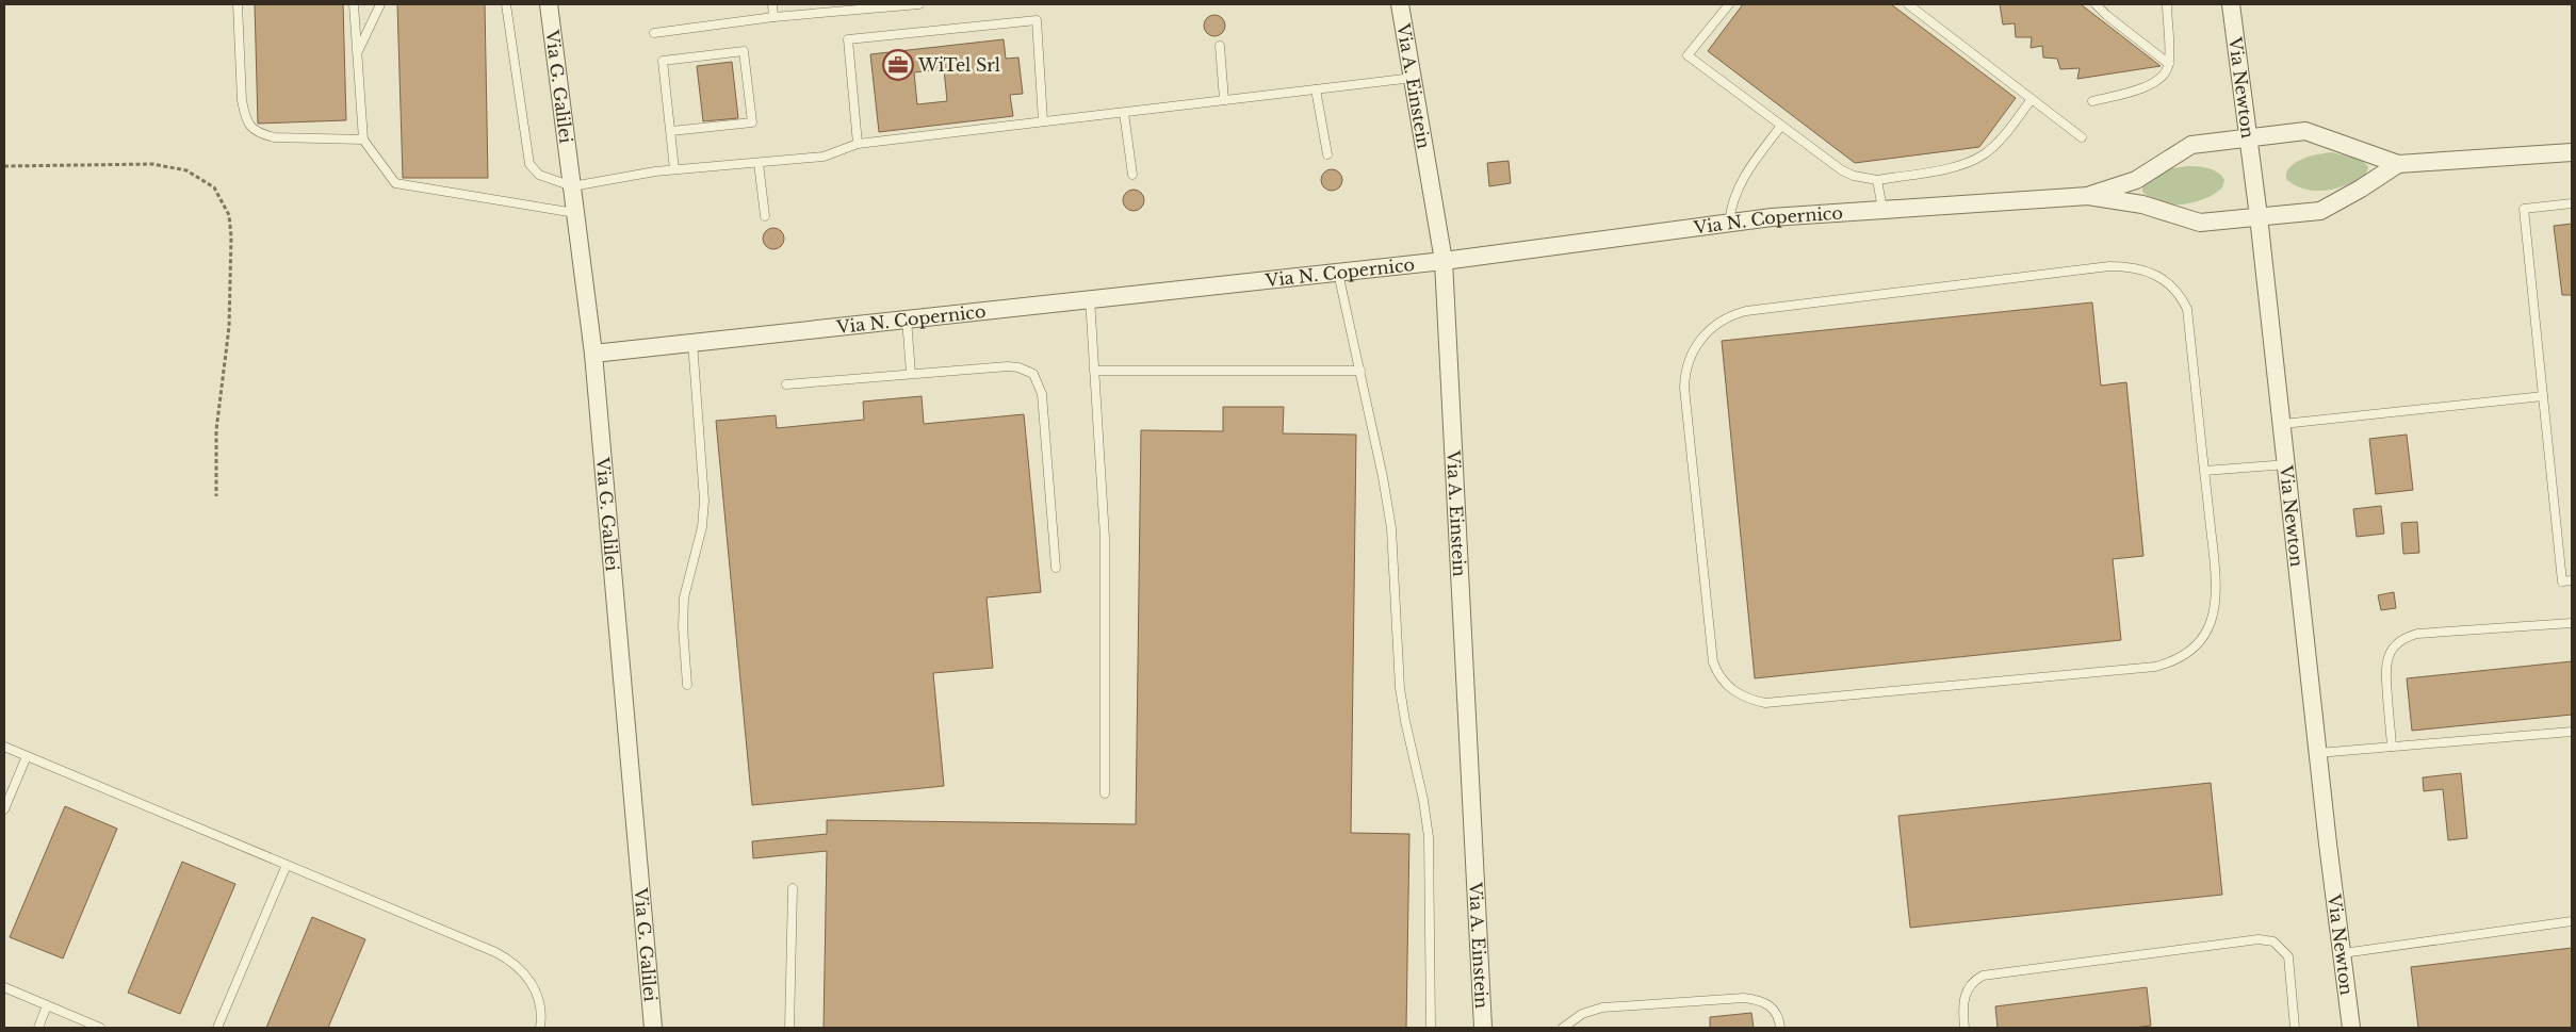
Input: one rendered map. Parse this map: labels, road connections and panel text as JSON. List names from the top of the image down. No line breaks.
{"streets":{"street":["Via G. Galilei","Via A. Einstein","Via Newton","Via N. Copernico"]},"crossings":[["Via G. Galilei","Via N. Copernico"],["Via A. Einstein","Via N. Copernico"]],"places":{"office":["WiTel Srl"]}}
